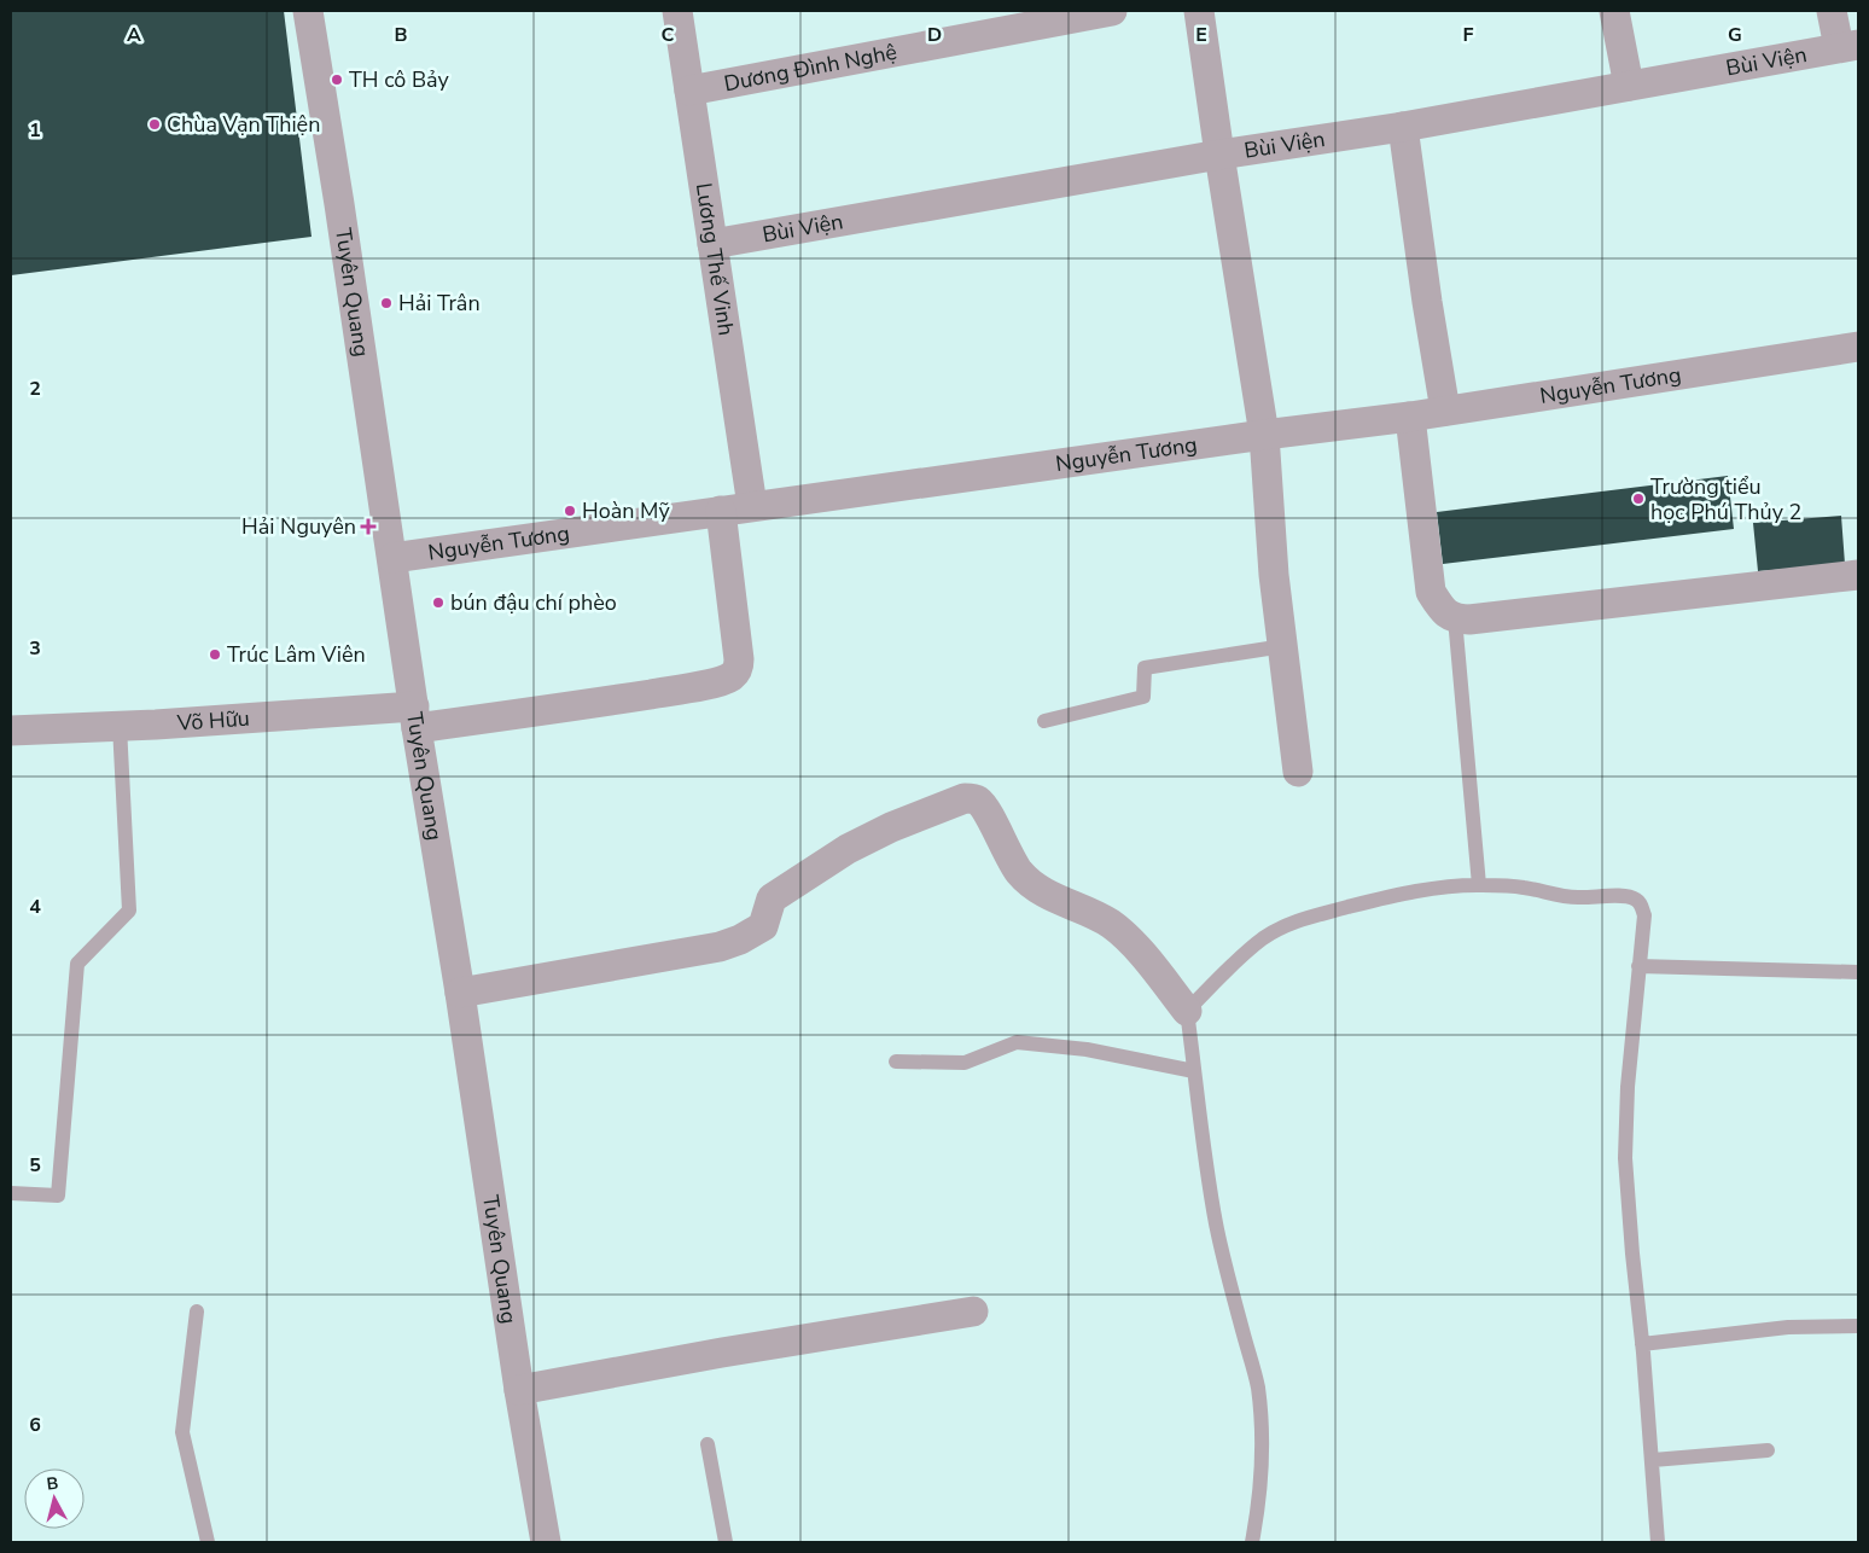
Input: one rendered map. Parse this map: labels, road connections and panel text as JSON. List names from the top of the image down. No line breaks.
{"streets":{"street":["Bùi Viện","Dương Đình Nghệ","Lương Thế Vinh","Tuyên Quang","Nguyễn Tương","Võ Hữu"]},"crossings":[["Bùi Viện","Lương Thế Vinh"],["Dương Đình Nghệ","Lương Thế Vinh"],["Lương Thế Vinh","Nguyễn Tương"],["Tuyên Quang","Nguyễn Tương"],["Tuyên Quang","Võ Hữu"],["Nguyễn Tương","Võ Hữu"]],"places":{"other":["TH cô Bảy","Chùa Vạn Thiện","Hải Trân","Trường tiểu học Phú Thủy 2","Hoàn Mỹ","bún đậu chí phèo","Trúc Lâm Viên"],"health":["Hải Nguyên"]},"north":"top","grid":{"columns":["A","B","C","D","E","F","G"],"rows":["1","2","3","4","5","6"]}}
